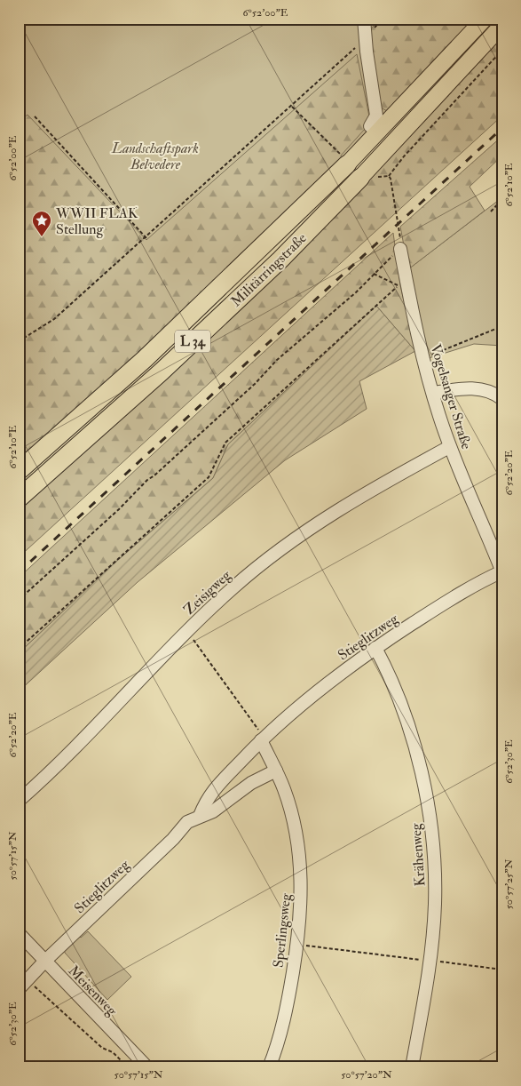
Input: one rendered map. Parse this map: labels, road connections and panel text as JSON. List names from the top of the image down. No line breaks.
{"streets":{"highway":["Militärringstraße","L 34"],"street":["Vogelsanger Straße","Zeisigweg","Stieglitzweg","Krähenweg","Sperlingsweg","Meisenweg"]},"crossings":[["Vogelsanger Straße","Zeisigweg"],["Vogelsanger Straße","Stieglitzweg"],["Stieglitzweg","Krähenweg"],["Stieglitzweg","Sperlingsweg"],["Stieglitzweg","Meisenweg"]],"parks":["Landschaftspark Belvedere"],"places":{"place":["WWII FLAK Stellung"]},"coordinates":["6°52'00\"E","6°52'10\"E","6°52'20\"E","6°52'30\"E","50°57'15\"N","50°57'25\"N","50°57'20\"N"]}
